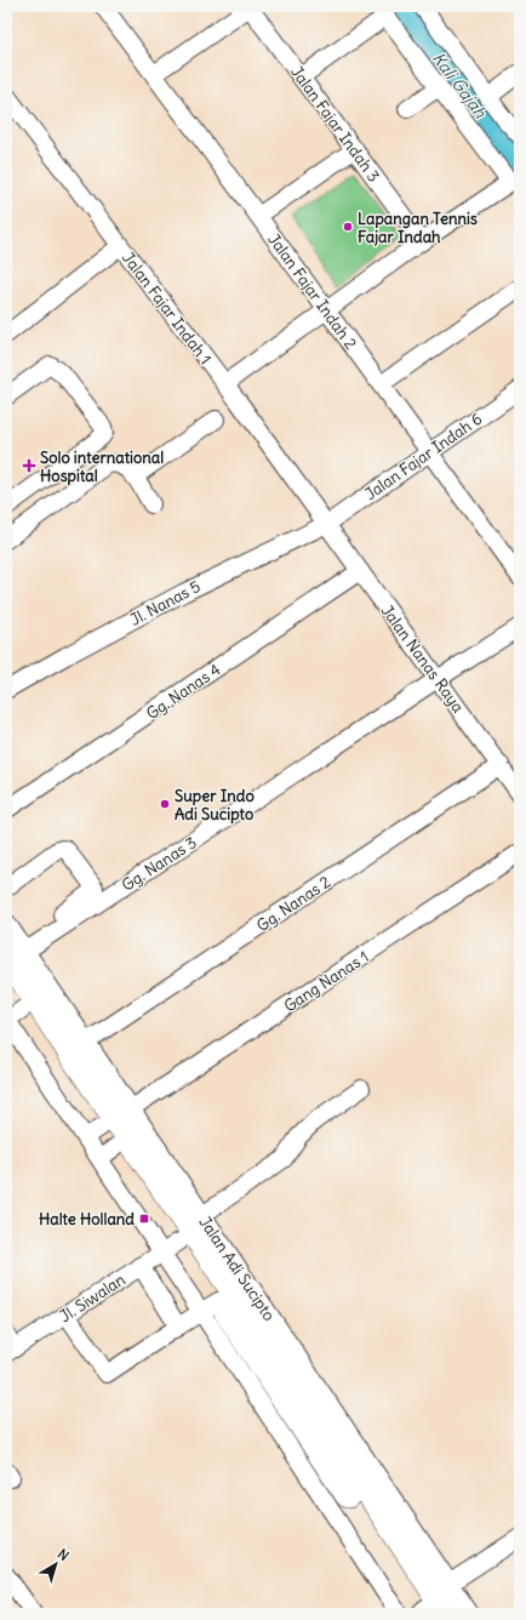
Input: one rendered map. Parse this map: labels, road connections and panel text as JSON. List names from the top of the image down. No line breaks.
{"streets":{"highway":["Jalan Adi Sucipto"],"street":["Jalan Fajar Indah 3","Jalan Fajar Indah 2","Jalan Fajar Indah 1","Jalan Fajar Indah 6","Jl. Nanas 5","Jalan Nanas Raya","Gg. Nanas 4","Gg. Nanas 3","Gg. Nanas 2","Gang Nanas 1","Jl. Siwalan"]},"crossings":[["Jalan Fajar Indah 2","Jalan Fajar Indah 6"],["Jalan Fajar Indah 1","Jalan Fajar Indah 6"],["Jalan Fajar Indah 1","Jl. Nanas 5"],["Jalan Fajar Indah 1","Jalan Nanas Raya"],["Jalan Fajar Indah 6","Jl. Nanas 5"],["Jalan Fajar Indah 6","Jalan Nanas Raya"],["Jl. Nanas 5","Jalan Nanas Raya"],["Jalan Nanas Raya","Gg. Nanas 4"],["Jalan Nanas Raya","Gg. Nanas 3"],["Jalan Nanas Raya","Gg. Nanas 2"],["Gg. Nanas 3","Jalan Adi Sucipto"],["Gg. Nanas 2","Jalan Adi Sucipto"],["Gang Nanas 1","Jalan Adi Sucipto"],["Jalan Adi Sucipto","Jl. Siwalan"]],"water":["Kali Gajah"],"places":{"other":["Lapangan Tennis Fajar Indah","Super Indo Adi Sucipto"],"health":["Solo international Hospital"],"transit":["Halte Holland"]},"north":"top right"}
